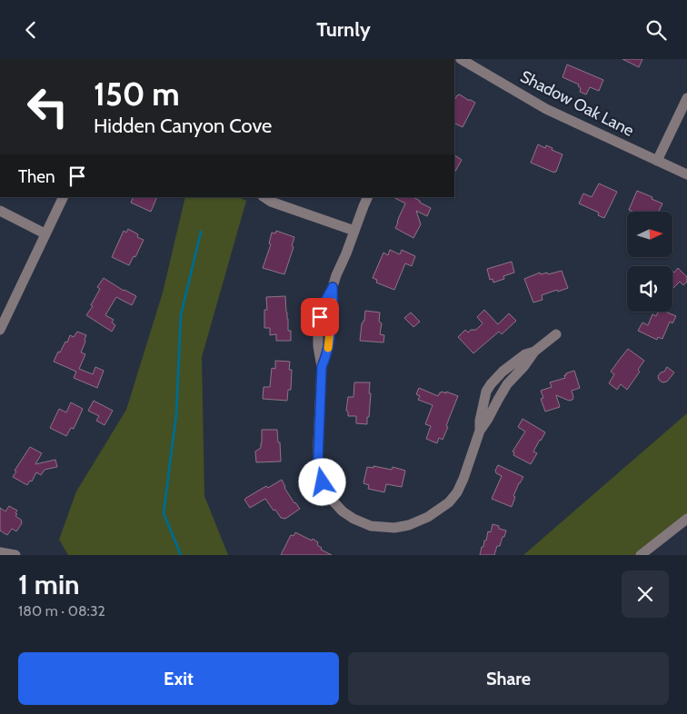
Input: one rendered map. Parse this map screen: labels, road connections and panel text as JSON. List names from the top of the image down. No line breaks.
{"streets":{"street":["Shadow Oak Lane"]},"north":"right","page":{"header":"Turnly","turn":["150 m","Hidden Canyon Cove"],"then":"Then","heading":["1 min","180 m · 08:32"],"buttons":["Exit","Share"]}}
